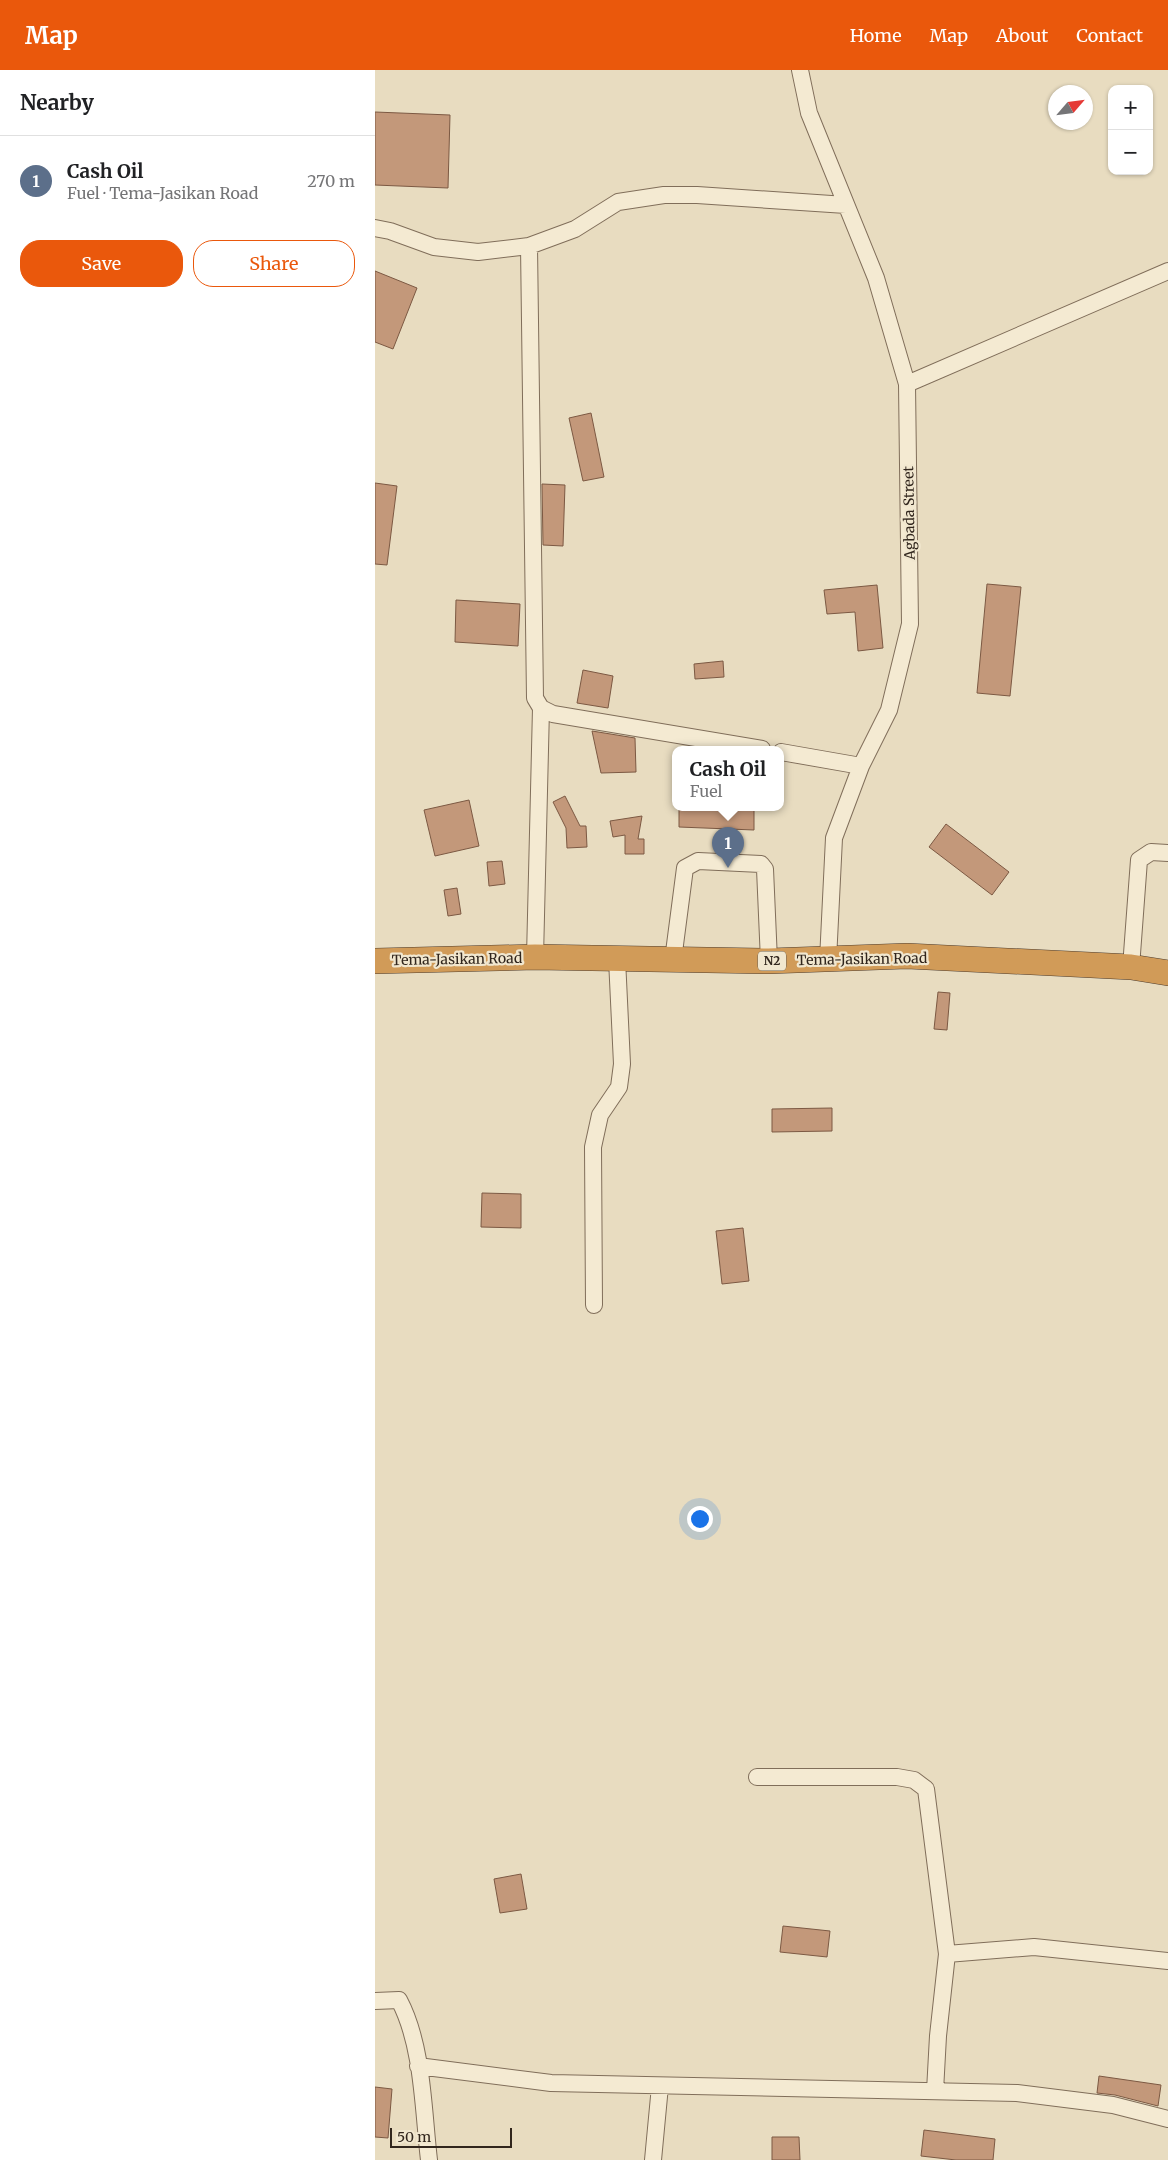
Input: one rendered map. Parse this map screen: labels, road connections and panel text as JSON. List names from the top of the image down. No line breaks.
{"streets":{"highway":["Tema-Jasikan Road","N2"],"street":["Agbada Street"]},"crossings":[["Agbada Street","Tema-Jasikan Road"]],"scale_bar":"50 m","north":"top right","page":{"header":"Map","nav":["Home","Map","About","Contact"],"heading":"Nearby","map_buttons":["+","−"],"list":[{"mark":"1","name":"Cash Oil","note":"Fuel · Tema-Jasikan Road","value":"270 m"}],"buttons":["Save","Share"],"popup":["Cash Oil","Fuel"],"pins":"1","scale":"50 m"}}
